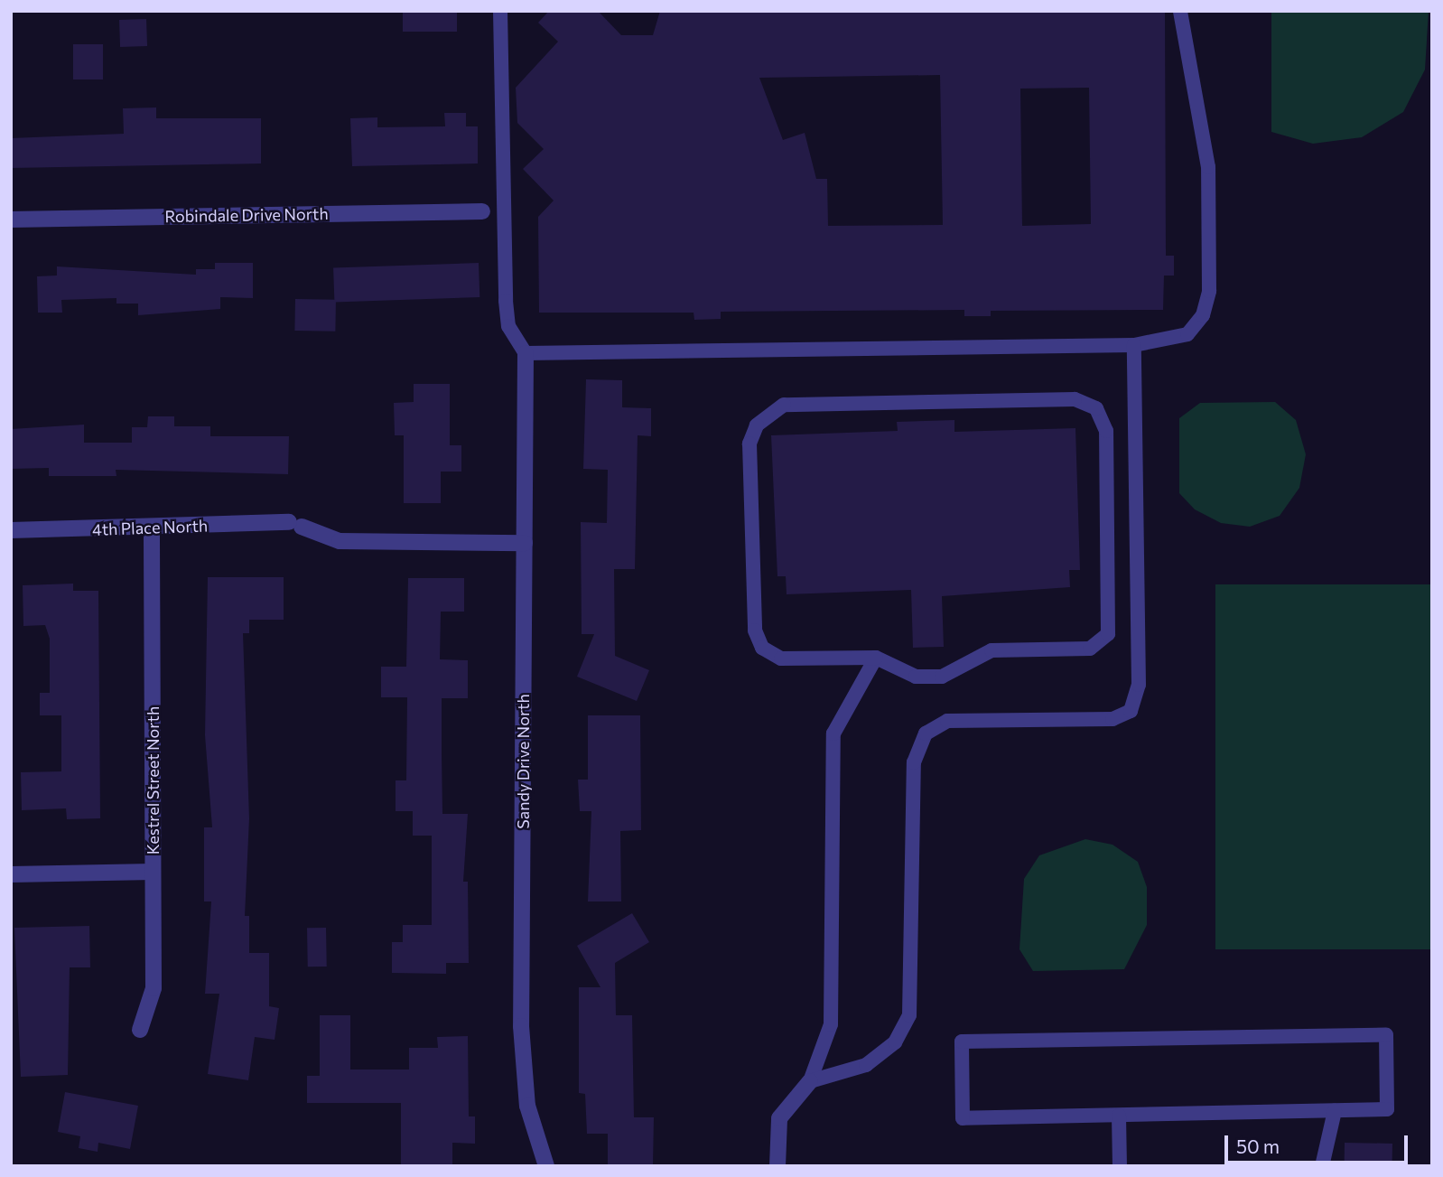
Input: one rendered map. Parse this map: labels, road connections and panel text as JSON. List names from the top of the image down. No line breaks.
{"streets":{"street":["Robindale Drive North","4th Place North","Sandy Drive North","Kestrel Street North"]},"crossings":[["4th Place North","Sandy Drive North"],["4th Place North","Kestrel Street North"]],"scale_bar":"50 m"}
